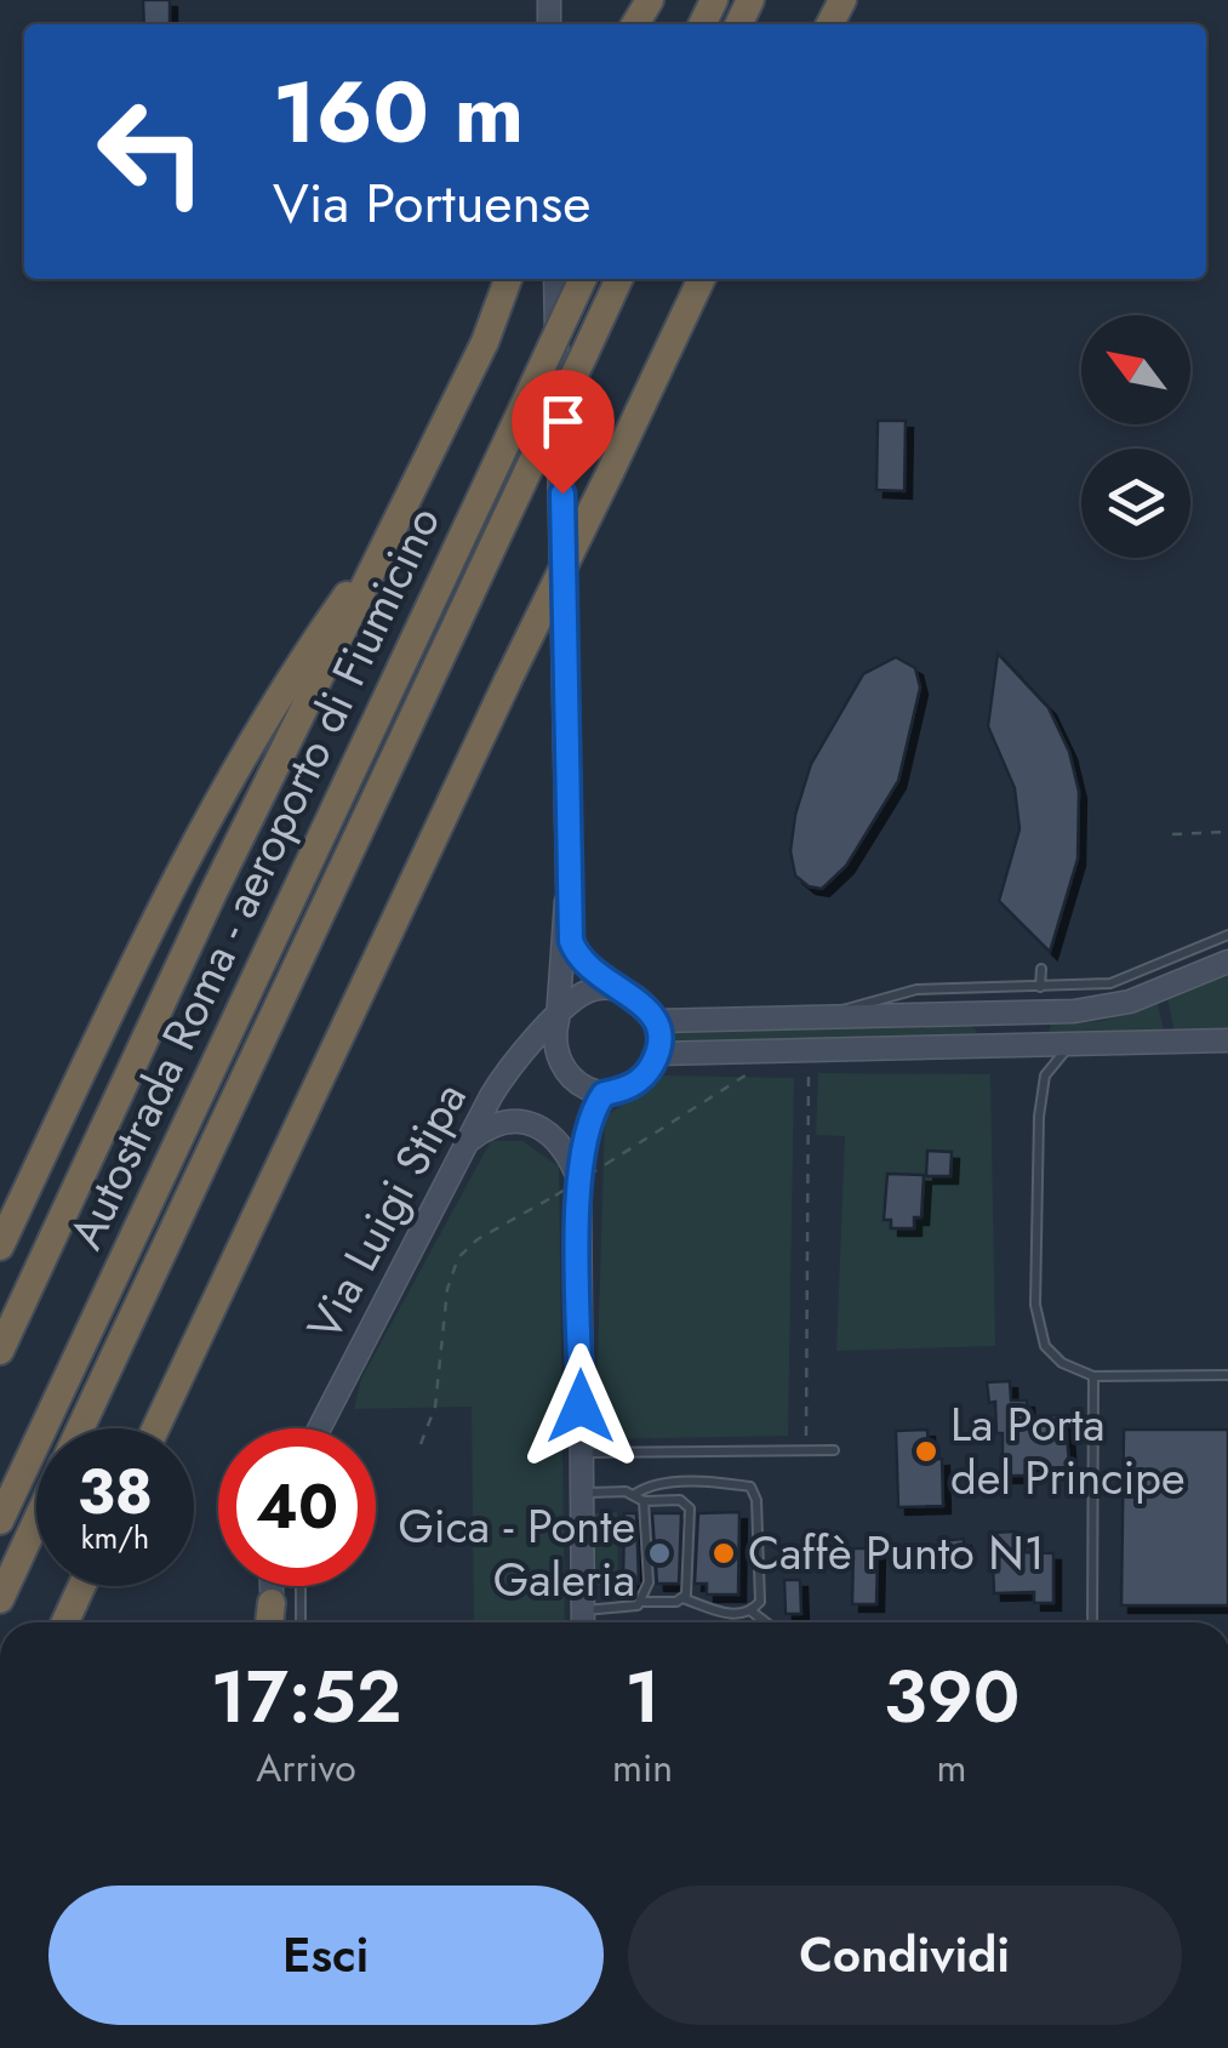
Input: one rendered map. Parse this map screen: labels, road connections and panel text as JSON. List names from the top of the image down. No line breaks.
{"streets":{"highway":["Autostrada Roma - aeroporto di Fiumicino"],"main road":["Via Luigi Stipa"]},"places":["La Porta del Principe","Gica - Ponte Galeria","Caffè Punto N1"],"north":"top left","page":{"turn":["160 m","Via Portuense"],"speed":"38 km/h","limit":"40","eta":["17:52","Arrivo","1","min","390","m"],"buttons":["Esci","Condividi"]}}
